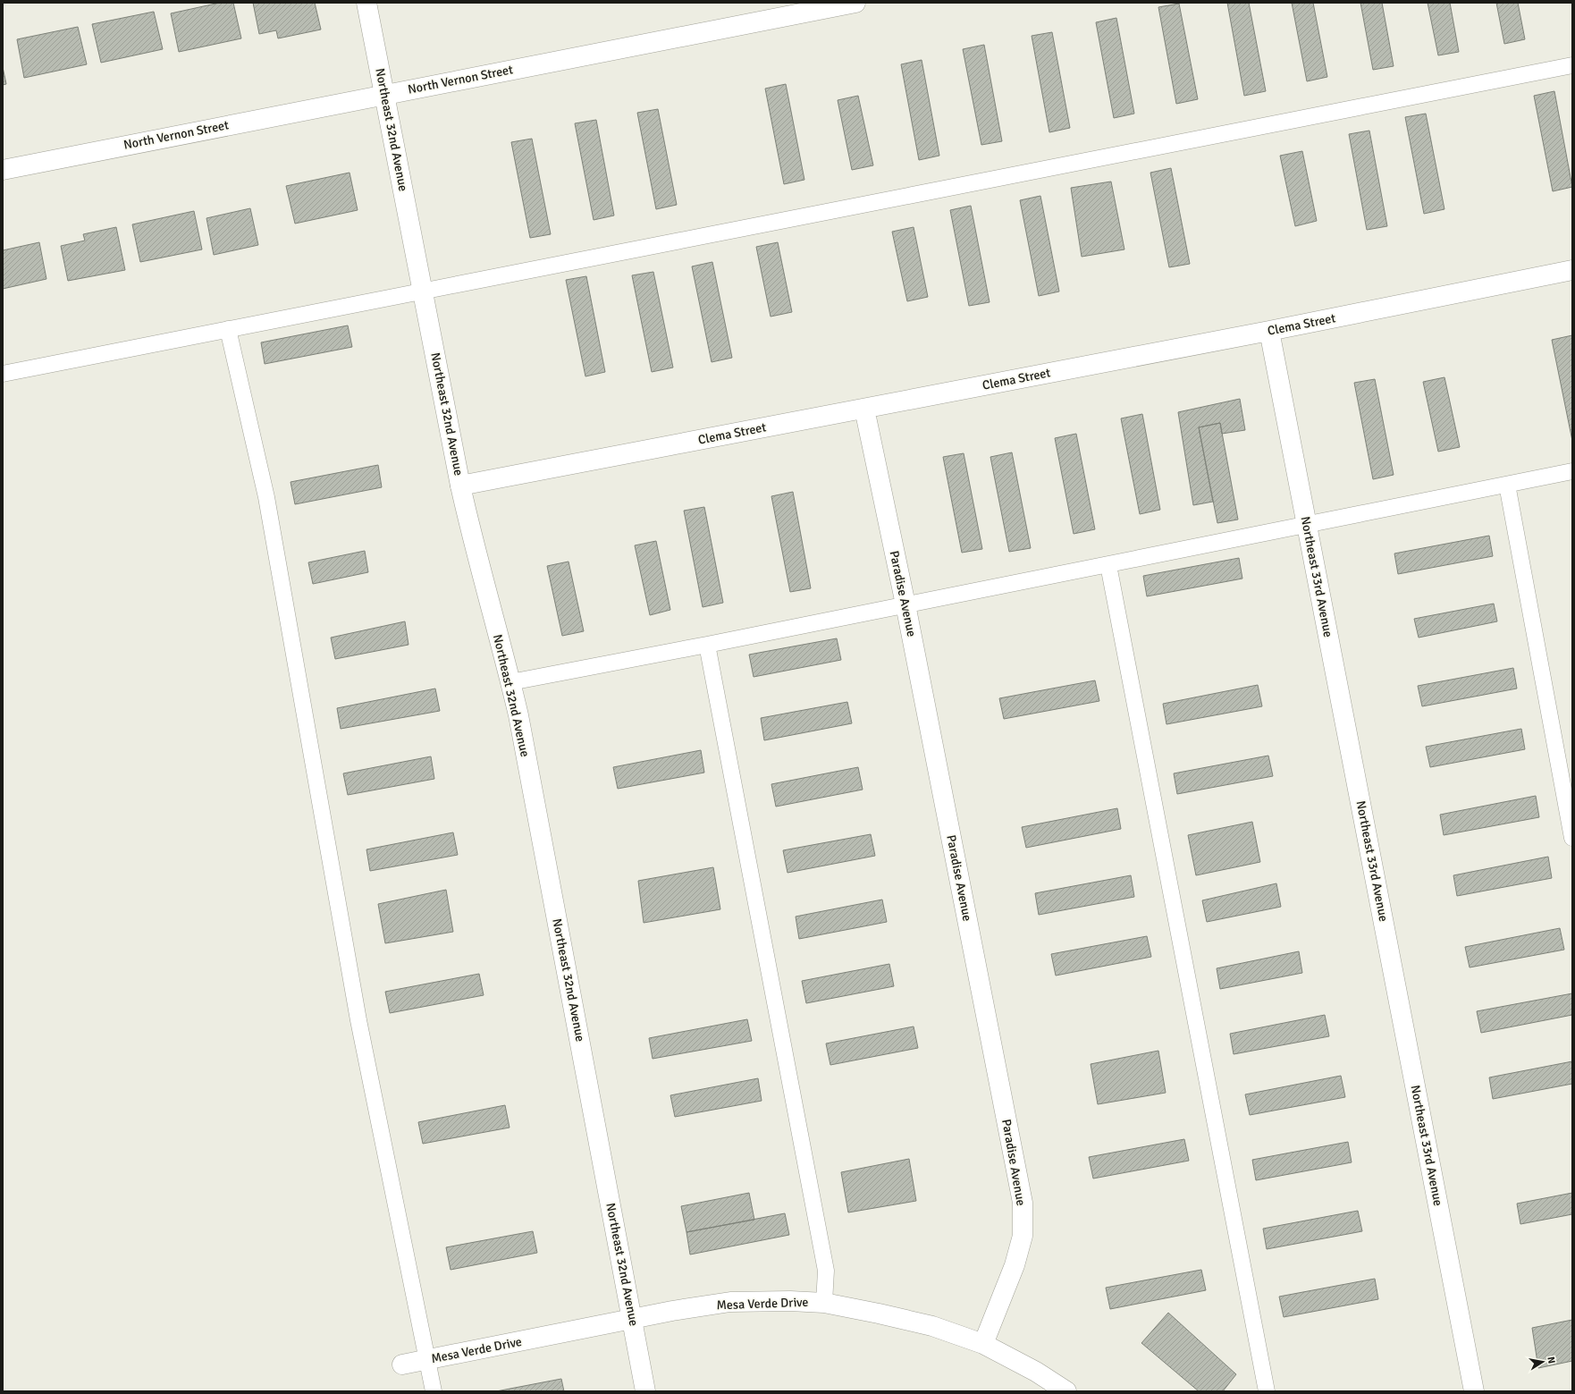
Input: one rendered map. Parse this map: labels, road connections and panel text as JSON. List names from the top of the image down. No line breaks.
{"streets":{"street":["North Vernon Street","Northeast 32nd Avenue","Clema Street","Northeast 33rd Avenue","Paradise Avenue","Mesa Verde Drive"]},"crossings":[["North Vernon Street","Northeast 32nd Avenue"],["Northeast 32nd Avenue","Clema Street"],["Northeast 32nd Avenue","Mesa Verde Drive"],["Clema Street","Northeast 33rd Avenue"],["Clema Street","Paradise Avenue"],["Paradise Avenue","Mesa Verde Drive"]],"north":"right"}
